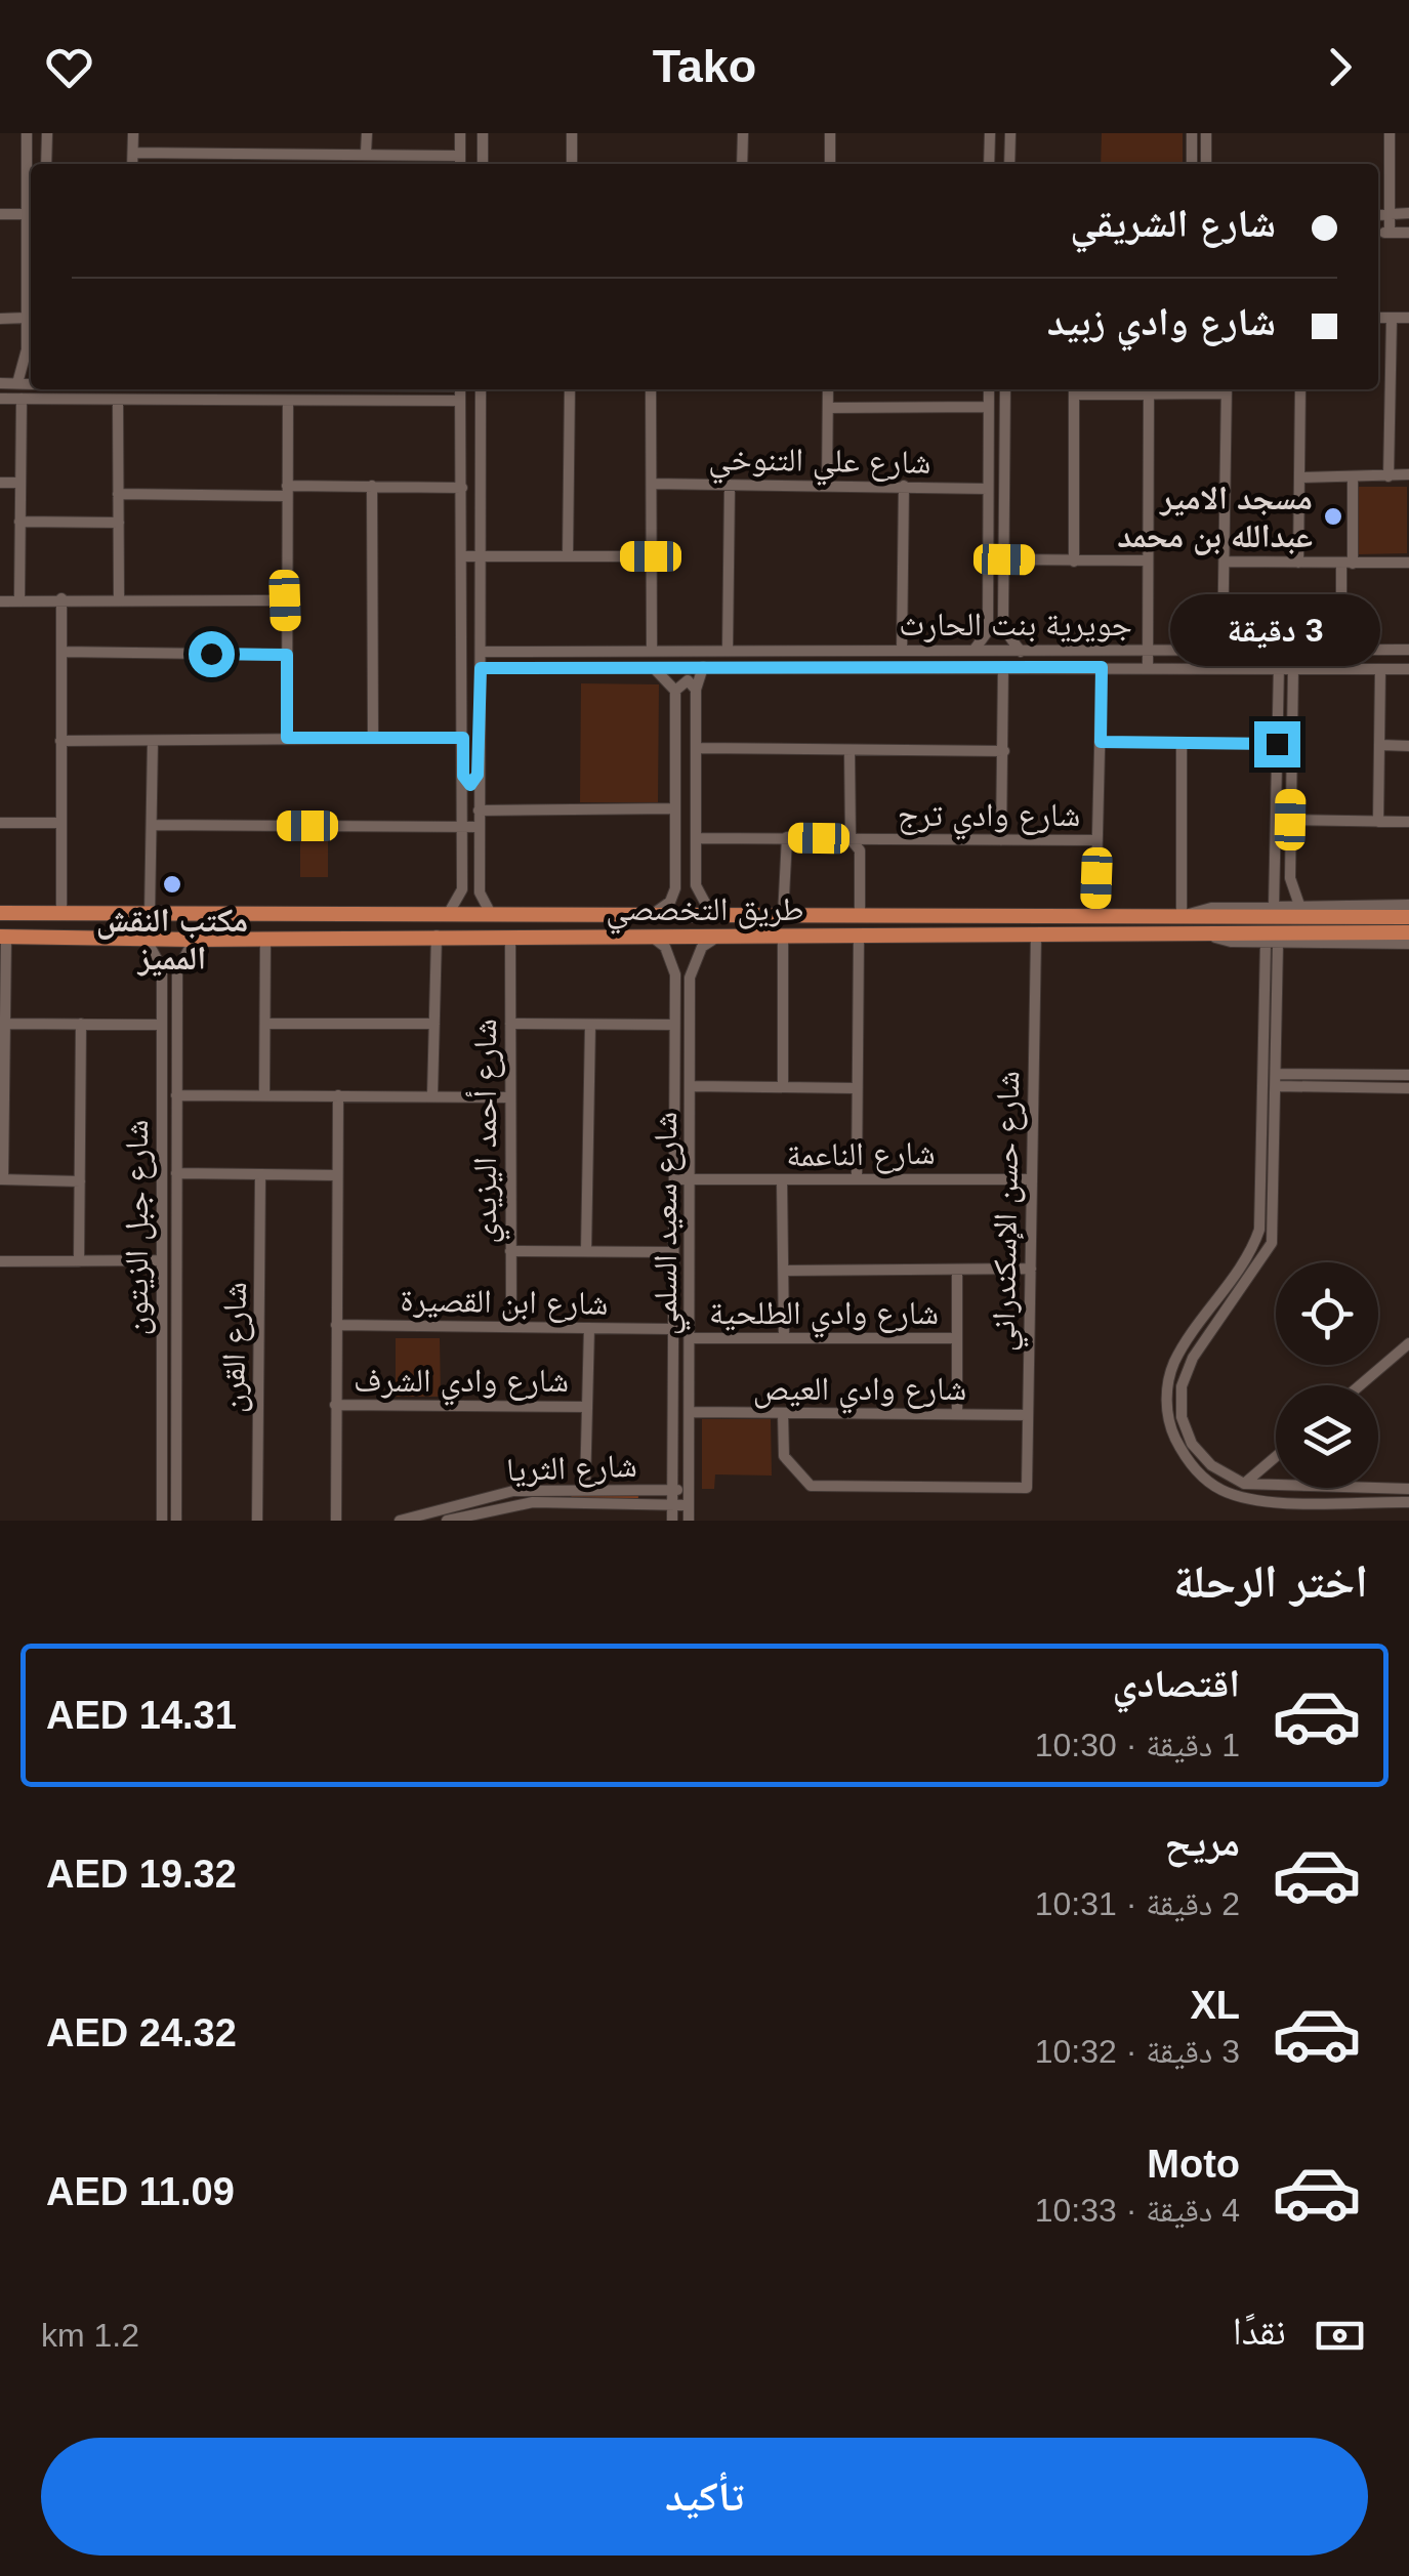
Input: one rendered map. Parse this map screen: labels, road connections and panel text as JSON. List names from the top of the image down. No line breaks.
{"streets":{"main road":["طريق التخصصي"],"street":["شارع علي التنوخي","جويرية بنت الحارث","شارع وادي ترج","شارع أحمد اليزيدي","شارع الناعمة","شارع حسن الإسكندراني","شارع سعيد السلمي","شارع جبل الزيتون","شارع ابن القصيرة","شارع وادي الطلحية","شارع القرن","شارع وادي الشرف","شارع وادي العيص","شارع الثريا"]},"crossings":[["طريق التخصصي","شارع أحمد اليزيدي"],["طريق التخصصي","شارع حسن الإسكندراني"],["طريق التخصصي","شارع جبل الزيتون"],["شارع أحمد اليزيدي","شارع ابن القصيرة"],["شارع الناعمة","شارع حسن الإسكندراني"],["شارع الناعمة","شارع سعيد السلمي"],["شارع حسن الإسكندراني","شارع وادي العيص"],["شارع سعيد السلمي","شارع ابن القصيرة"],["شارع سعيد السلمي","شارع وادي الطلحية"],["شارع سعيد السلمي","شارع وادي العيص"],["شارع سعيد السلمي","شارع الثريا"]],"places":["مسجد الامير عبدالله بن محمد","مكتب النقش المميز"],"page":{"header":"Tako","banner":["شارع الشريقي","شارع وادي زبيد"],"bubble":"3 دقيقة","heading":"اختر الرحلة","list":[{"name":"اقتصادي","note":"1 دقيقة · 10:30","value":"AED 14.31"},{"name":"مريح","note":"2 دقيقة · 10:31","value":"AED 19.32"},{"name":"XL","note":"3 دقيقة · 10:32","value":"AED 24.32"},{"name":"Moto","note":"4 دقيقة · 10:33","value":"AED 11.09"}],"pay":["نقدًا","1.2 km"],"buttons":"تأكيد"}}
